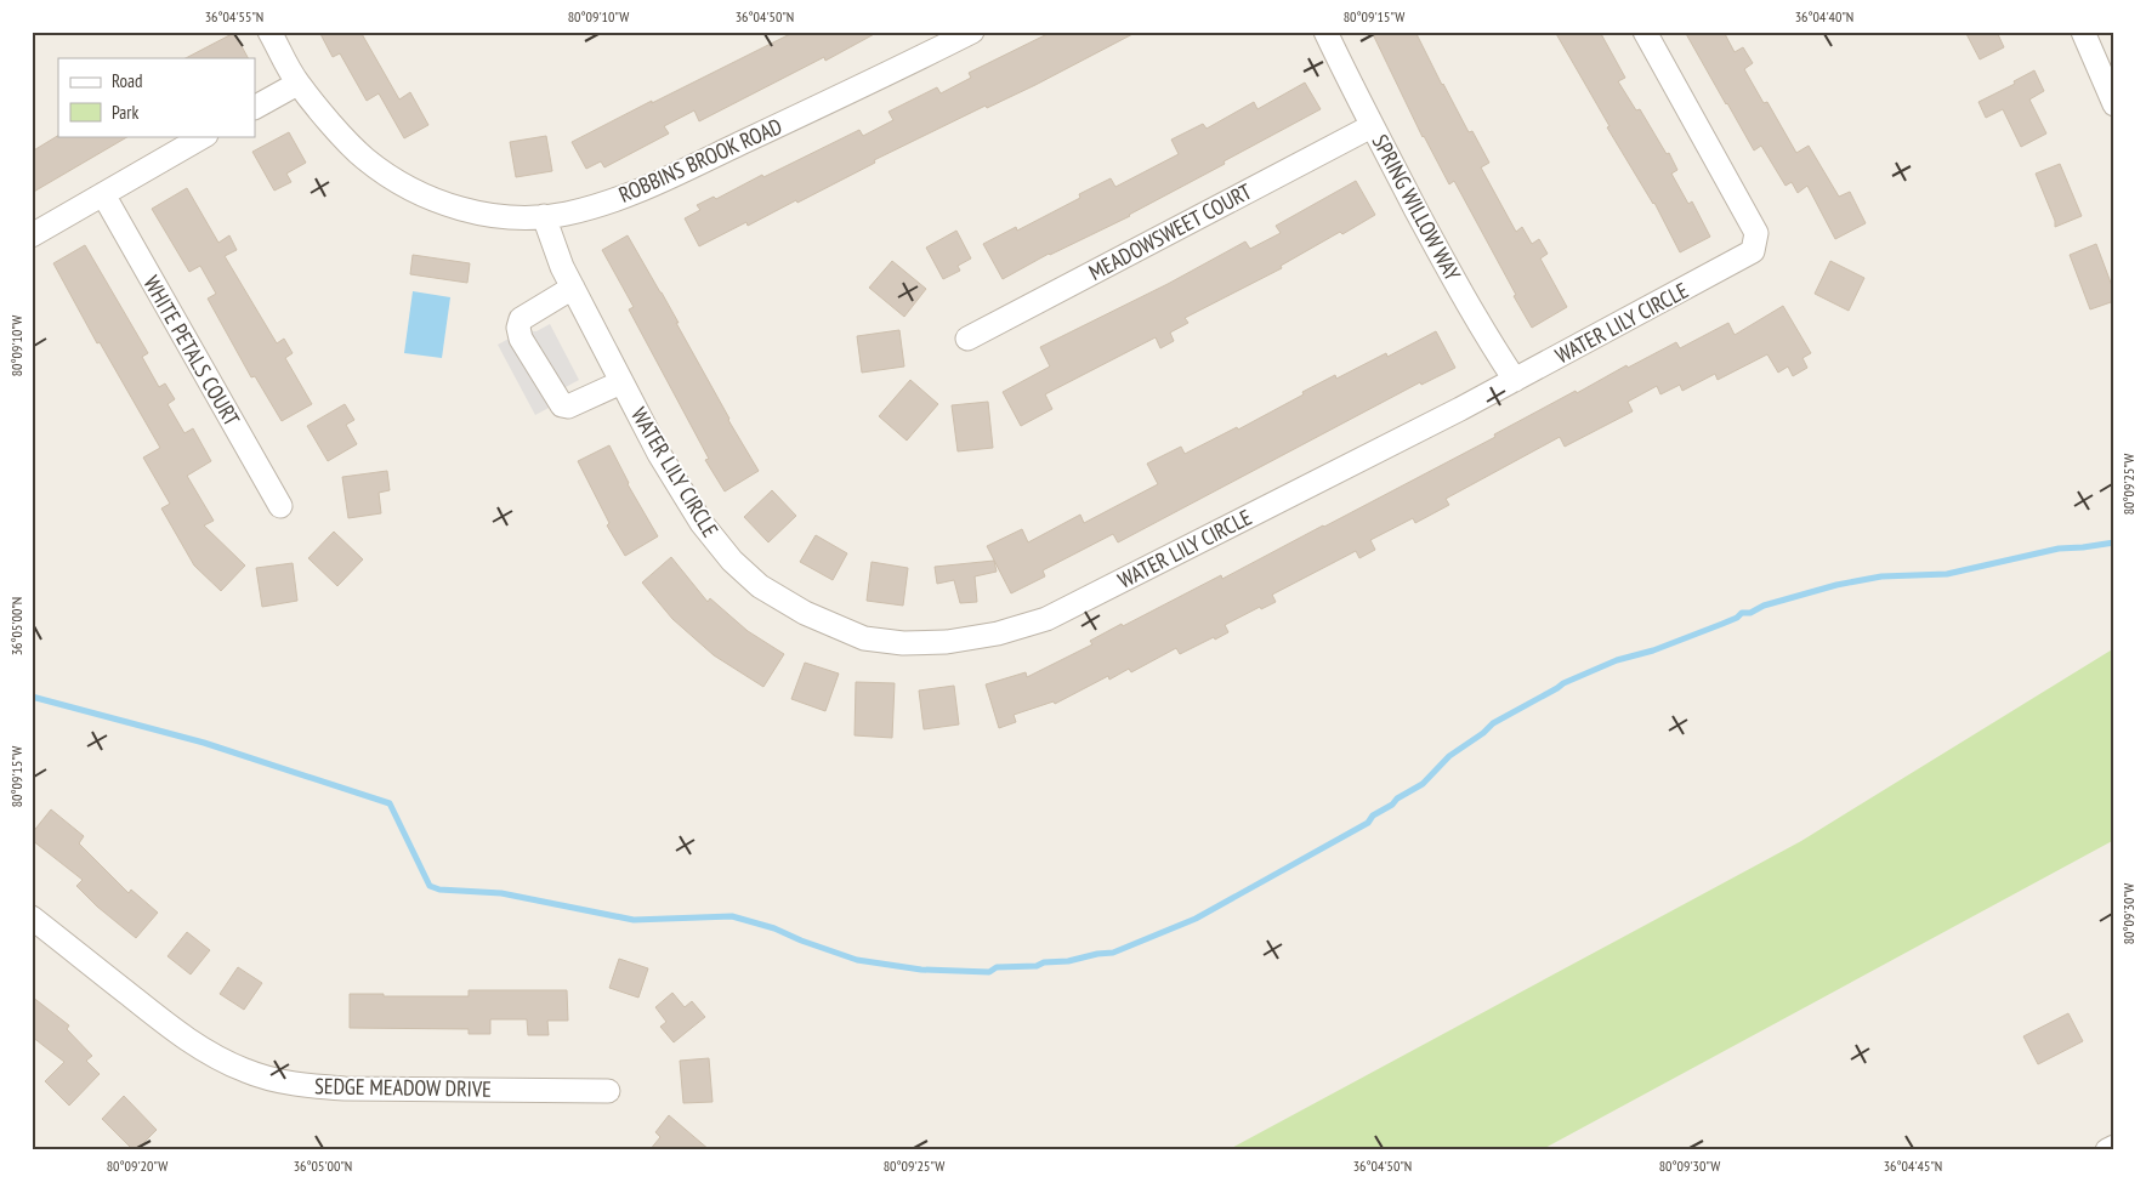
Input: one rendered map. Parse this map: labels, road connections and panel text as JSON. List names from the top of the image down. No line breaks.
{"streets":{"street":["ROBBINS BROOK ROAD","SPRING WILLOW WAY","MEADOWSWEET COURT","WATER LILY CIRCLE","WHITE PETALS COURT","SEDGE MEADOW DRIVE"]},"crossings":[["ROBBINS BROOK ROAD","WATER LILY CIRCLE"],["SPRING WILLOW WAY","MEADOWSWEET COURT"],["SPRING WILLOW WAY","WATER LILY CIRCLE"]],"legend":["Road","Park"],"coordinates":["36°04'55\"N","80°09'10\"W","36°04'50\"N","80°09'15\"W","36°04'40\"N","80°09'25\"W","36°05'00\"N","80°09'30\"W","80°09'20\"W","36°04'45\"N"]}
